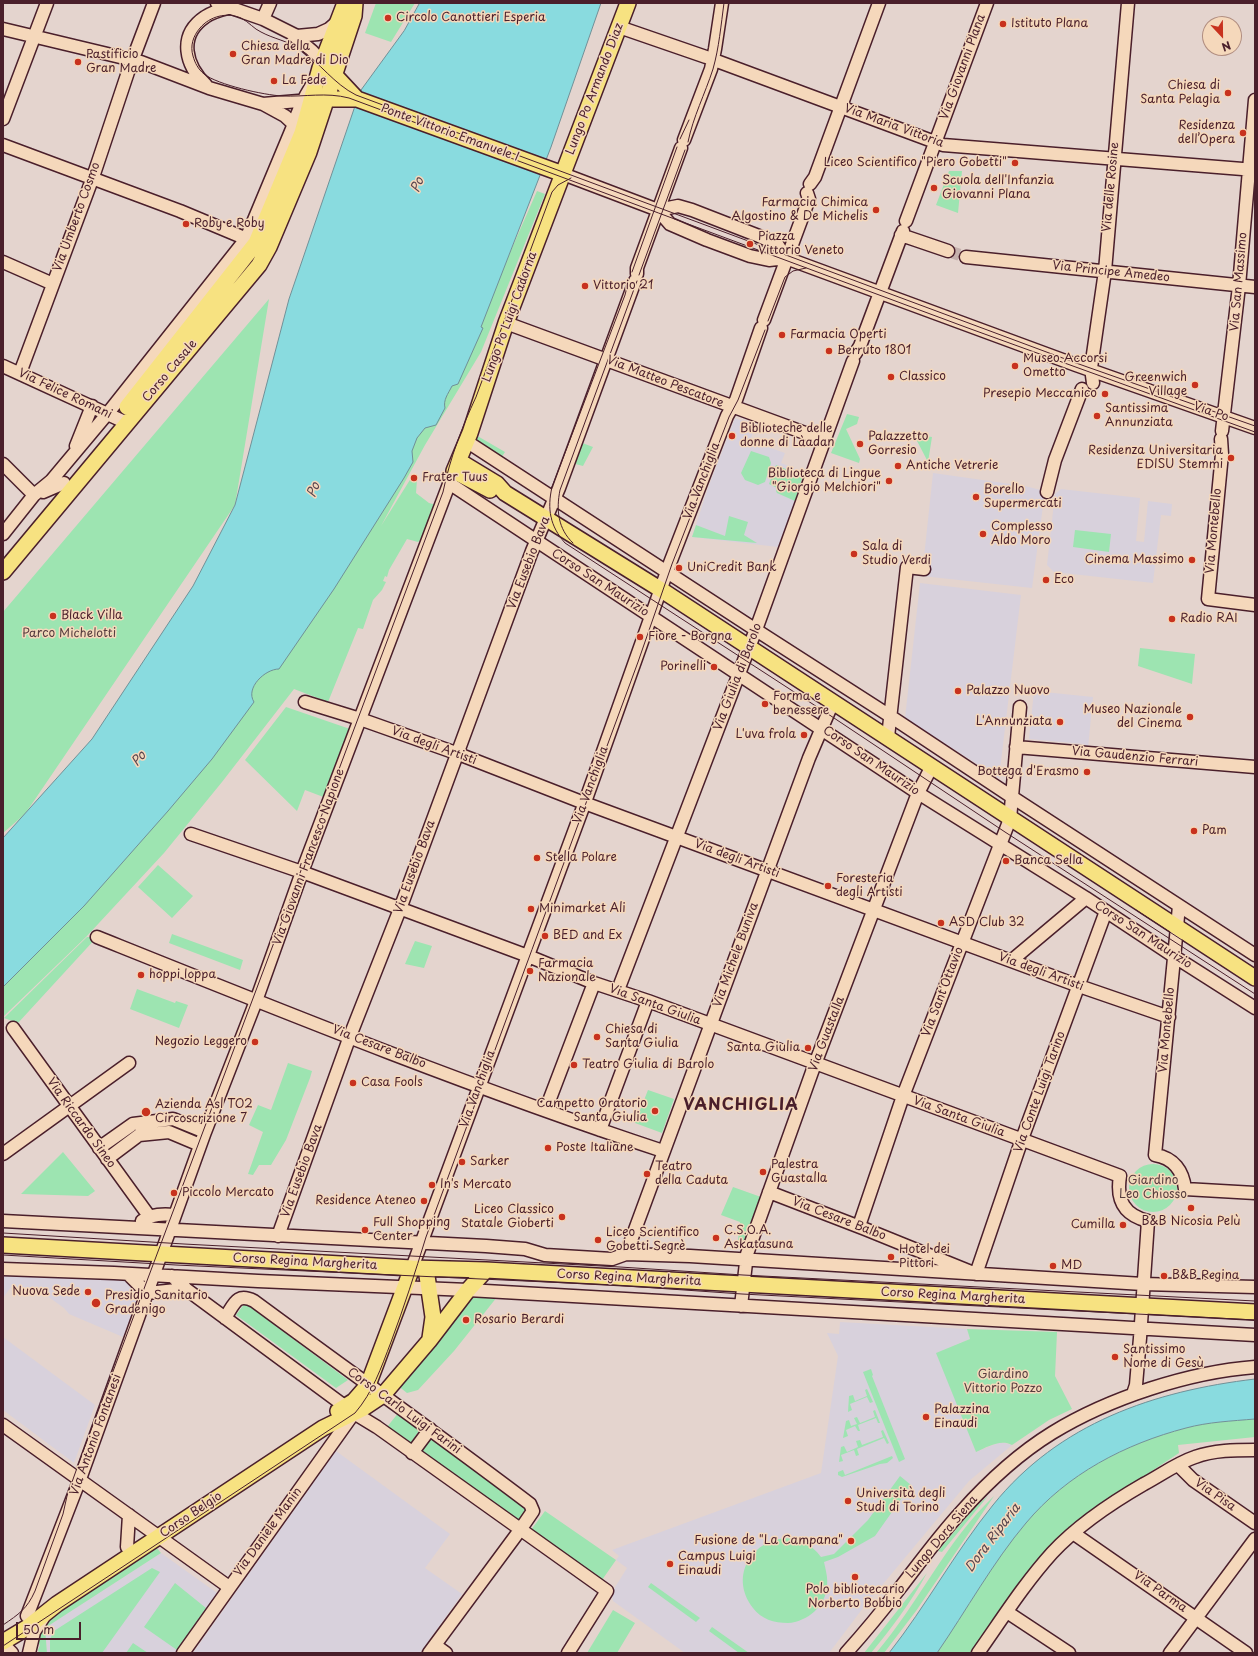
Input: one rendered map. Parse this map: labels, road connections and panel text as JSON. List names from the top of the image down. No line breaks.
{"streets":{"main road":["Lungo Po Armando Diaz","Ponte Vittorio Emanuele I","Lungo Po Luigi Cadorna","Corso Casale","Corso San Maurizio","Corso Regina Margherita","Corso Belgio"],"street":["Via Giovanni Plana","Via Maria Vittoria","Via delle Rosine","Via Umberto Cosmo","Via Principe Amedeo","Via San Massimo","Via Matteo Pescatore","Via Felice Romani","Via Po","Via Vanchiglia","Via Montebello","Via Eusebio Bava","Via Giulia di Barolo","Via degli Artisti","Via Gaudenzio Ferrari","Via Giovanni Francesco Napione","Via Michele Buniva","Via Sant'Ottavio","Via Santa Giulia","Via Guastalla","Via Cesare Balbo","Via Conte Luigi Tarino","Via Riccardo Sineo","Corso Carlo Luigi Farini","Via Antonio Fontanesi","Via Pisa","Via Daniele Manin","Lungo Dora Siena","Via Parma"]},"crossings":[["Via Giovanni Plana","Via Maria Vittoria"],["Lungo Po Armando Diaz","Via Maria Vittoria"],["Lungo Po Armando Diaz","Ponte Vittorio Emanuele I"],["Lungo Po Armando Diaz","Lungo Po Luigi Cadorna"],["Via Maria Vittoria","Via delle Rosine"],["Via Maria Vittoria","Via San Massimo"],["Ponte Vittorio Emanuele I","Lungo Po Luigi Cadorna"],["Via delle Rosine","Via Principe Amedeo"],["Via delle Rosine","Via Po"],["Via Umberto Cosmo","Via Felice Romani"],["Via Principe Amedeo","Via San Massimo"],["Via San Massimo","Via Po"],["Via San Massimo","Via Montebello"],["Lungo Po Luigi Cadorna","Via Matteo Pescatore"],["Lungo Po Luigi Cadorna","Corso San Maurizio"],["Lungo Po Luigi Cadorna","Via Giovanni Francesco Napione"],["Corso Casale","Via Felice Romani"],["Via Matteo Pescatore","Via Vanchiglia"],["Via Matteo Pescatore","Via Eusebio Bava"],["Via Matteo Pescatore","Via Giulia di Barolo"],["Via Po","Via Montebello"],["Via Po","Via Giulia di Barolo"],["Via Vanchiglia","Corso San Maurizio"],["Via Vanchiglia","Via degli Artisti"],["Via Vanchiglia","Via Santa Giulia"],["Via Vanchiglia","Via Cesare Balbo"],["Via Vanchiglia","Corso Regina Margherita"],["Via Vanchiglia","Corso Belgio"],["Via Montebello","Corso San Maurizio"],["Via Montebello","Via degli Artisti"],["Via Eusebio Bava","Corso San Maurizio"],["Via Eusebio Bava","Via degli Artisti"],["Via Eusebio Bava","Via Santa Giulia"],["Via Eusebio Bava","Via Cesare Balbo"],["Via Eusebio Bava","Corso Regina Margherita"],["Corso San Maurizio","Via Giulia di Barolo"],["Corso San Maurizio","Via Giovanni Francesco Napione"],["Corso San Maurizio","Via Michele Buniva"],["Corso San Maurizio","Via Sant'Ottavio"],["Corso San Maurizio","Via Guastalla"],["Corso San Maurizio","Via Conte Luigi Tarino"],["Via Giulia di Barolo","Via degli Artisti"],["Via Giulia di Barolo","Via Santa Giulia"],["Via degli Artisti","Via Giovanni Francesco Napione"],["Via degli Artisti","Via Michele Buniva"],["Via degli Artisti","Via Sant'Ottavio"],["Via degli Artisti","Via Guastalla"],["Via degli Artisti","Via Conte Luigi Tarino"],["Via Gaudenzio Ferrari","Via Sant'Ottavio"],["Via Giovanni Francesco Napione","Via Santa Giulia"],["Via Giovanni Francesco Napione","Via Cesare Balbo"],["Via Giovanni Francesco Napione","Corso Regina Margherita"],["Via Giovanni Francesco Napione","Via Antonio Fontanesi"],["Via Michele Buniva","Via Santa Giulia"],["Via Michele Buniva","Via Cesare Balbo"],["Via Michele Buniva","Corso Regina Margherita"],["Via Sant'Ottavio","Via Santa Giulia"],["Via Sant'Ottavio","Via Cesare Balbo"],["Via Santa Giulia","Via Guastalla"],["Via Santa Giulia","Via Conte Luigi Tarino"],["Via Santa Giulia","Corso Regina Margherita"],["Via Guastalla","Via Cesare Balbo"],["Via Guastalla","Corso Regina Margherita"],["Via Cesare Balbo","Via Conte Luigi Tarino"],["Via Cesare Balbo","Corso Regina Margherita"],["Via Conte Luigi Tarino","Corso Regina Margherita"],["Corso Regina Margherita","Via Antonio Fontanesi"],["Corso Regina Margherita","Corso Belgio"],["Corso Carlo Luigi Farini","Corso Belgio"],["Via Antonio Fontanesi","Corso Belgio"],["Corso Belgio","Via Daniele Manin"]],"districts":["VANCHIGLIA"],"water":["Po","Dora Riparia"],"parks":["Parco Michelotti","Giardino Leo Chiosso","Giardino Vittorio Pozzo"],"places":["Circolo Canottieri Esperia","Istituto Plana","Chiesa della Gran Madre di Dio","Pastificio Gran Madre","La Fede","Chiesa di Santa Pelagia","Residenza dell’Opera","Liceo Scientifico \"Piero Gobetti\"","Scuola dell'Infanzia Giovanni Plana","Farmacia Chimica Algostino & De Michelis","Roby e Roby","Piazza Vittorio Veneto","Vittorio 21","Farmacia Operti","Berruto 1801","Museo Accorsi Ometto","Classico","Greenwich Village","Presepio Meccanico","Santissima Annunziata","Biblioteche delle donne di Làadan","Palazzetto Gorresio","Residenza Universitaria EDISU Stemmi","Antiche Vetrerie","Frater Tuus","Biblioteca di Lingue \"Giorgio Melchiori\"","Borello Supermercati","Complesso Aldo Moro","Sala di Studio Verdi","Cinema Massimo","UniCredit Bank","Eco","Black Villa","Radio RAI","Fiore - Borgna","Porinelli","Palazzo Nuovo","Forma e benessere","Museo Nazionale del Cinema","L'Annunziata","L'uva frola","Bottega d'Erasmo","Pam","Stella Polare","Banca Sella","Foresteria degli Artisti","Minimarket Ali","ASD Club 32","BED and Ex","Farmacia Nazionale","hoppi loppa","Chiesa di Santa Giulia","Negozio Leggero","Santa Giulia","Teatro Giulia di Barolo","Casa Fools","Campetto Oratorio Santa Giulia","Azienda Asl TO2 Circoscrizione 7","Poste Italiane","Sarker","Palestra Guastalla","Teatro della Caduta","In's Mercato","Piccolo Mercato","Residence Ateneo","B&B Nicosia Pelù","Liceo Classico Statale Gioberti","Cumilla","Full Shopping Center","C.S.O.A. Askatasuna","Liceo Scientifico Gobetti Segrè","Hotel dei Pittori","MD","B&B Regina","Nuova Sede","Presidio Sanitario Gradenigo","Rosario Berardi","Santissimo Nome di Gesù","Palazzina Einaudi","Università degli Studi di Torino","Fusione de \"La Campana\"","Campus Luigi Einaudi","Polo bibliotecario Norberto Bobbio"],"scale_bar":"50 m","north":"bottom"}
